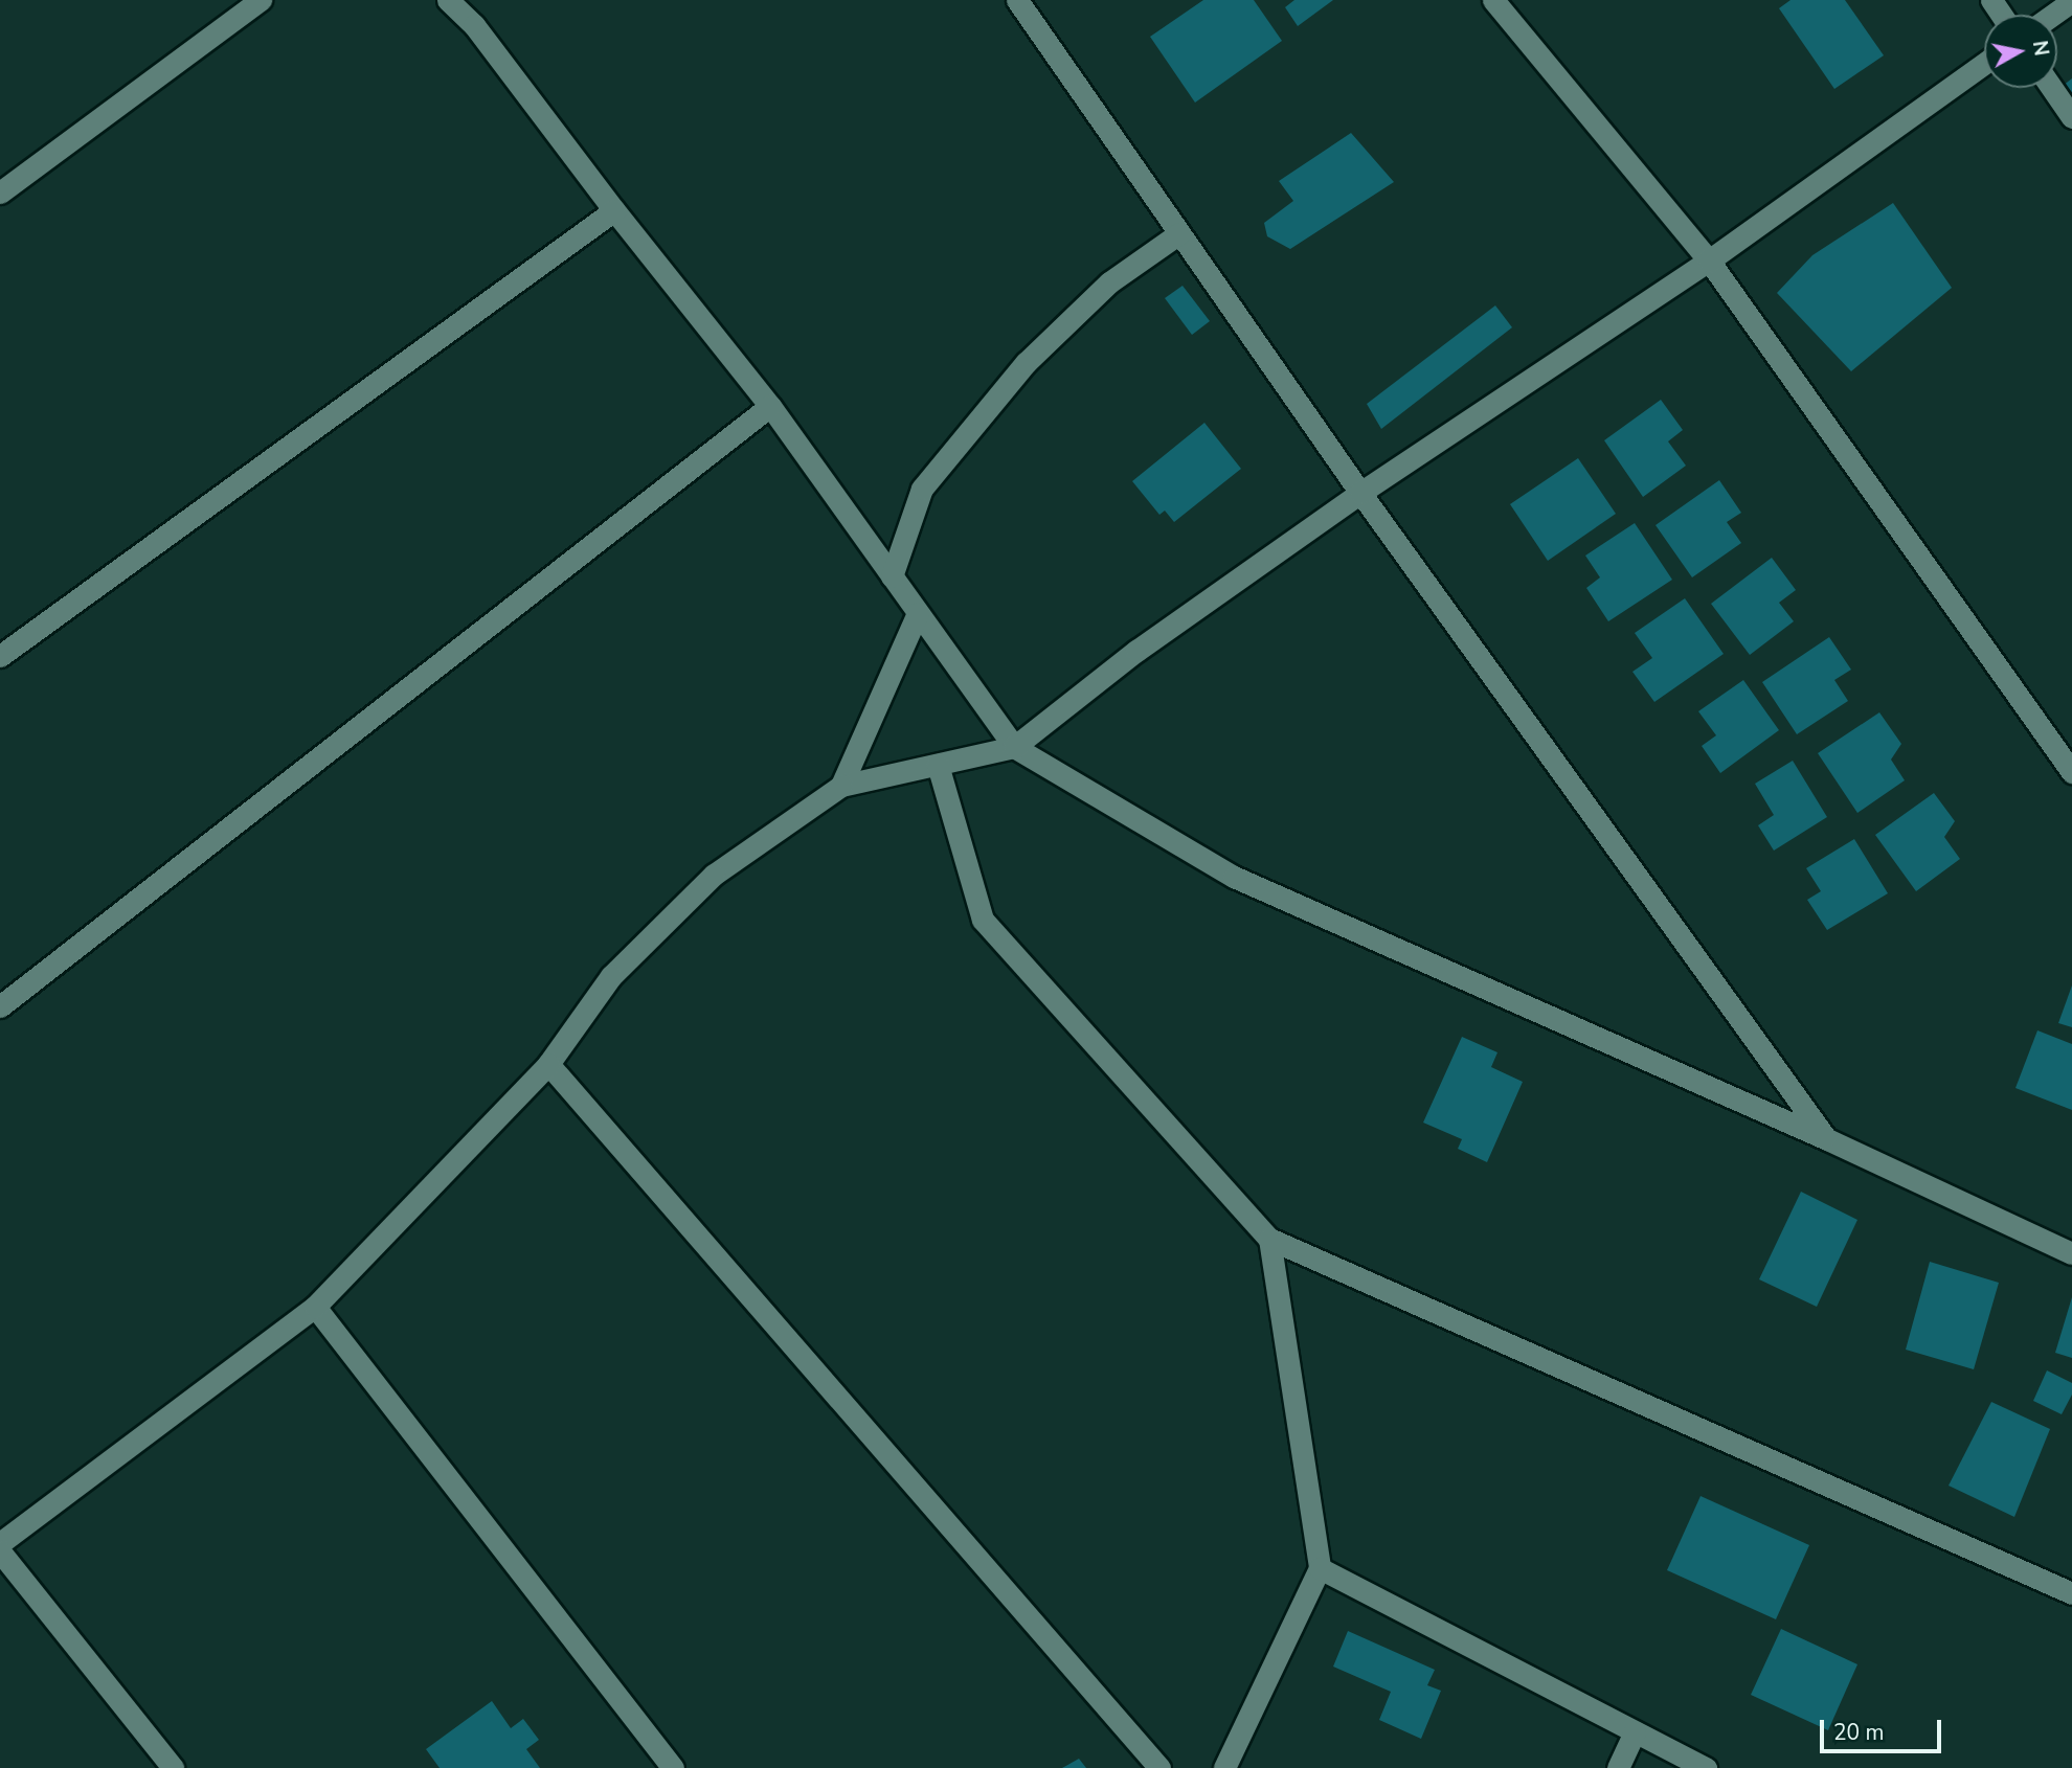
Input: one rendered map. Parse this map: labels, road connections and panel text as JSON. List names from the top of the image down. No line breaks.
{"scale_bar":"20 m","north":"right"}
